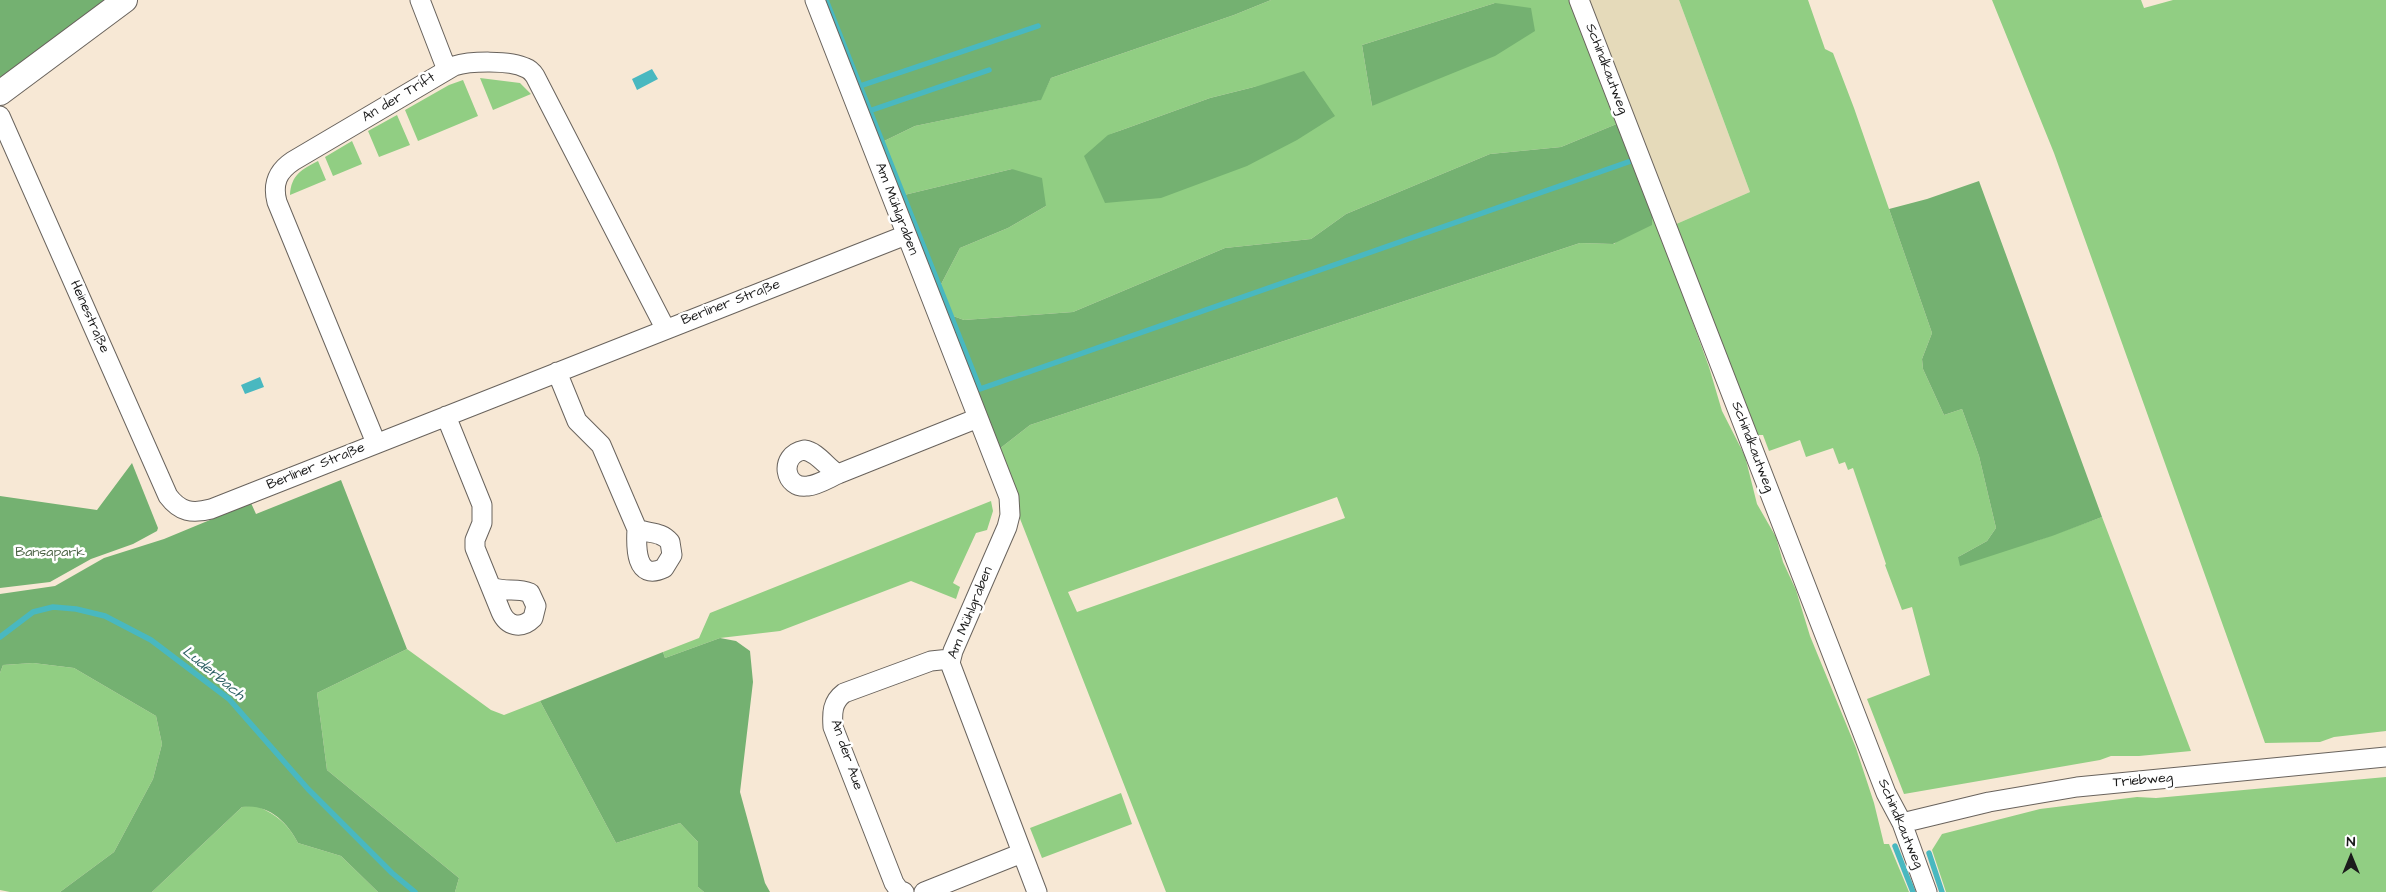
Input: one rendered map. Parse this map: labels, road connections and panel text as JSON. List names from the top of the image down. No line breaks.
{"streets":{"street":["Schindkautweg","An der Trift","Am Mühlgraben","Berliner Straße","Heinestraße","An der Aue","Triebweg"]},"crossings":[["Schindkautweg","Triebweg"],["An der Trift","Berliner Straße"],["Am Mühlgraben","Berliner Straße"],["Am Mühlgraben","An der Aue"],["Berliner Straße","Heinestraße"]],"water":["Luderbach"],"parks":["Bansapark"],"north":"top"}
